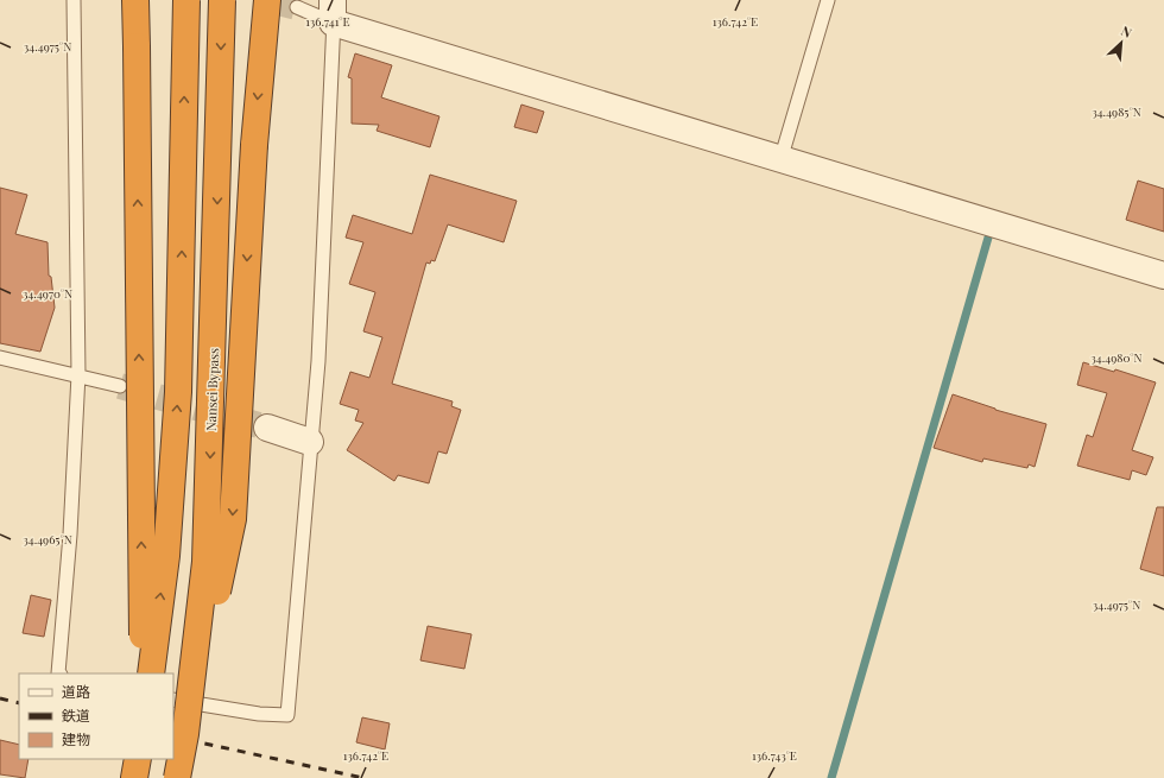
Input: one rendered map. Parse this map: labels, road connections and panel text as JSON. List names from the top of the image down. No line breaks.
{"streets":{"highway":["Nansei Bypass"]},"legend":["道路","鉄道","建物"],"north":"top right","coordinates":["136.741°E","136.742°E","34.4975°N","34.4985°N","34.4970°N","34.4980°N","34.4965°N","136.743°E"]}
